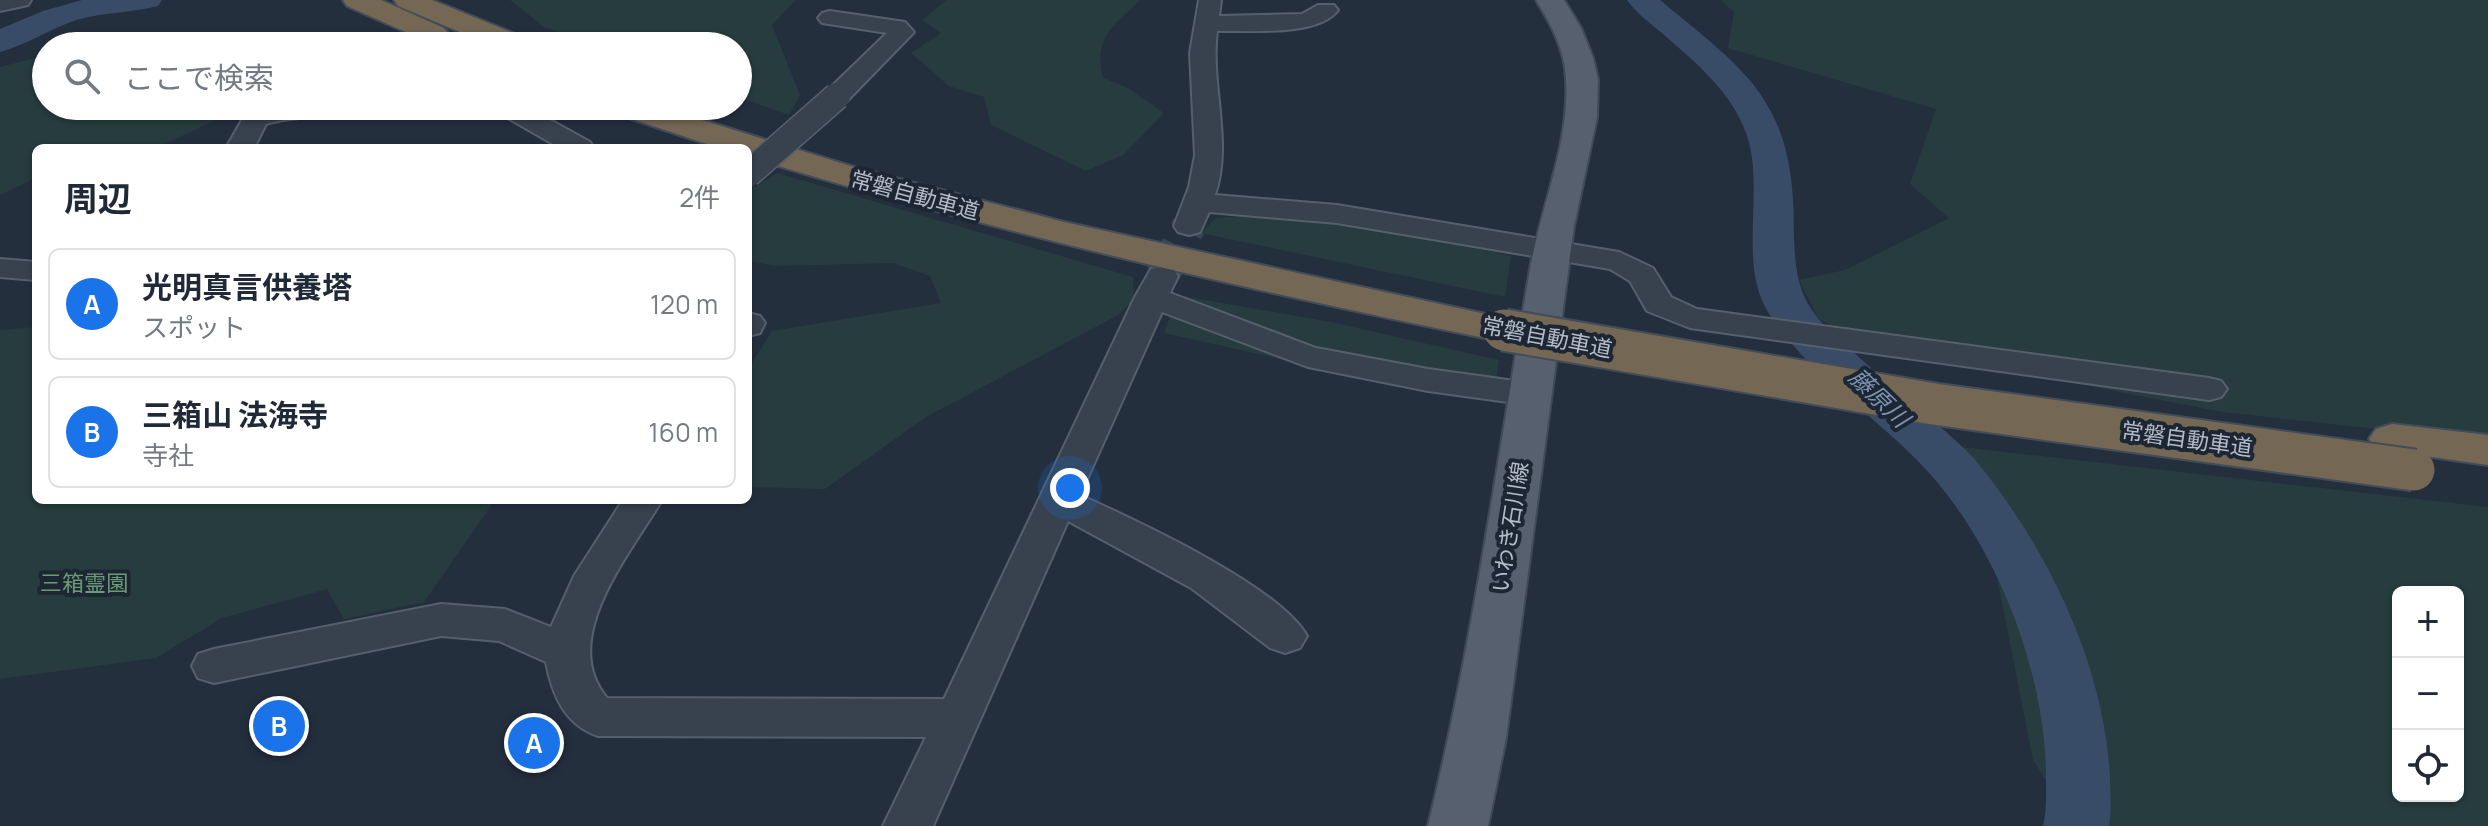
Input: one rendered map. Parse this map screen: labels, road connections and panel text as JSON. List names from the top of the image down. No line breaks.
{"streets":{"highway":["常磐自動車道"],"main road":["いわき石川線"]},"water":["藤原川"],"parks":["三箱霊園"],"page":{"search":"ここで検索","heading":["周辺","2件"],"list":[{"mark":"A","name":"光明真言供養塔","note":"スポット","value":"120 m"},{"mark":"B","name":"三箱山 法海寺","note":"寺社","value":"160 m"}],"map_buttons":["+","−"],"pins":["B","A"]}}
